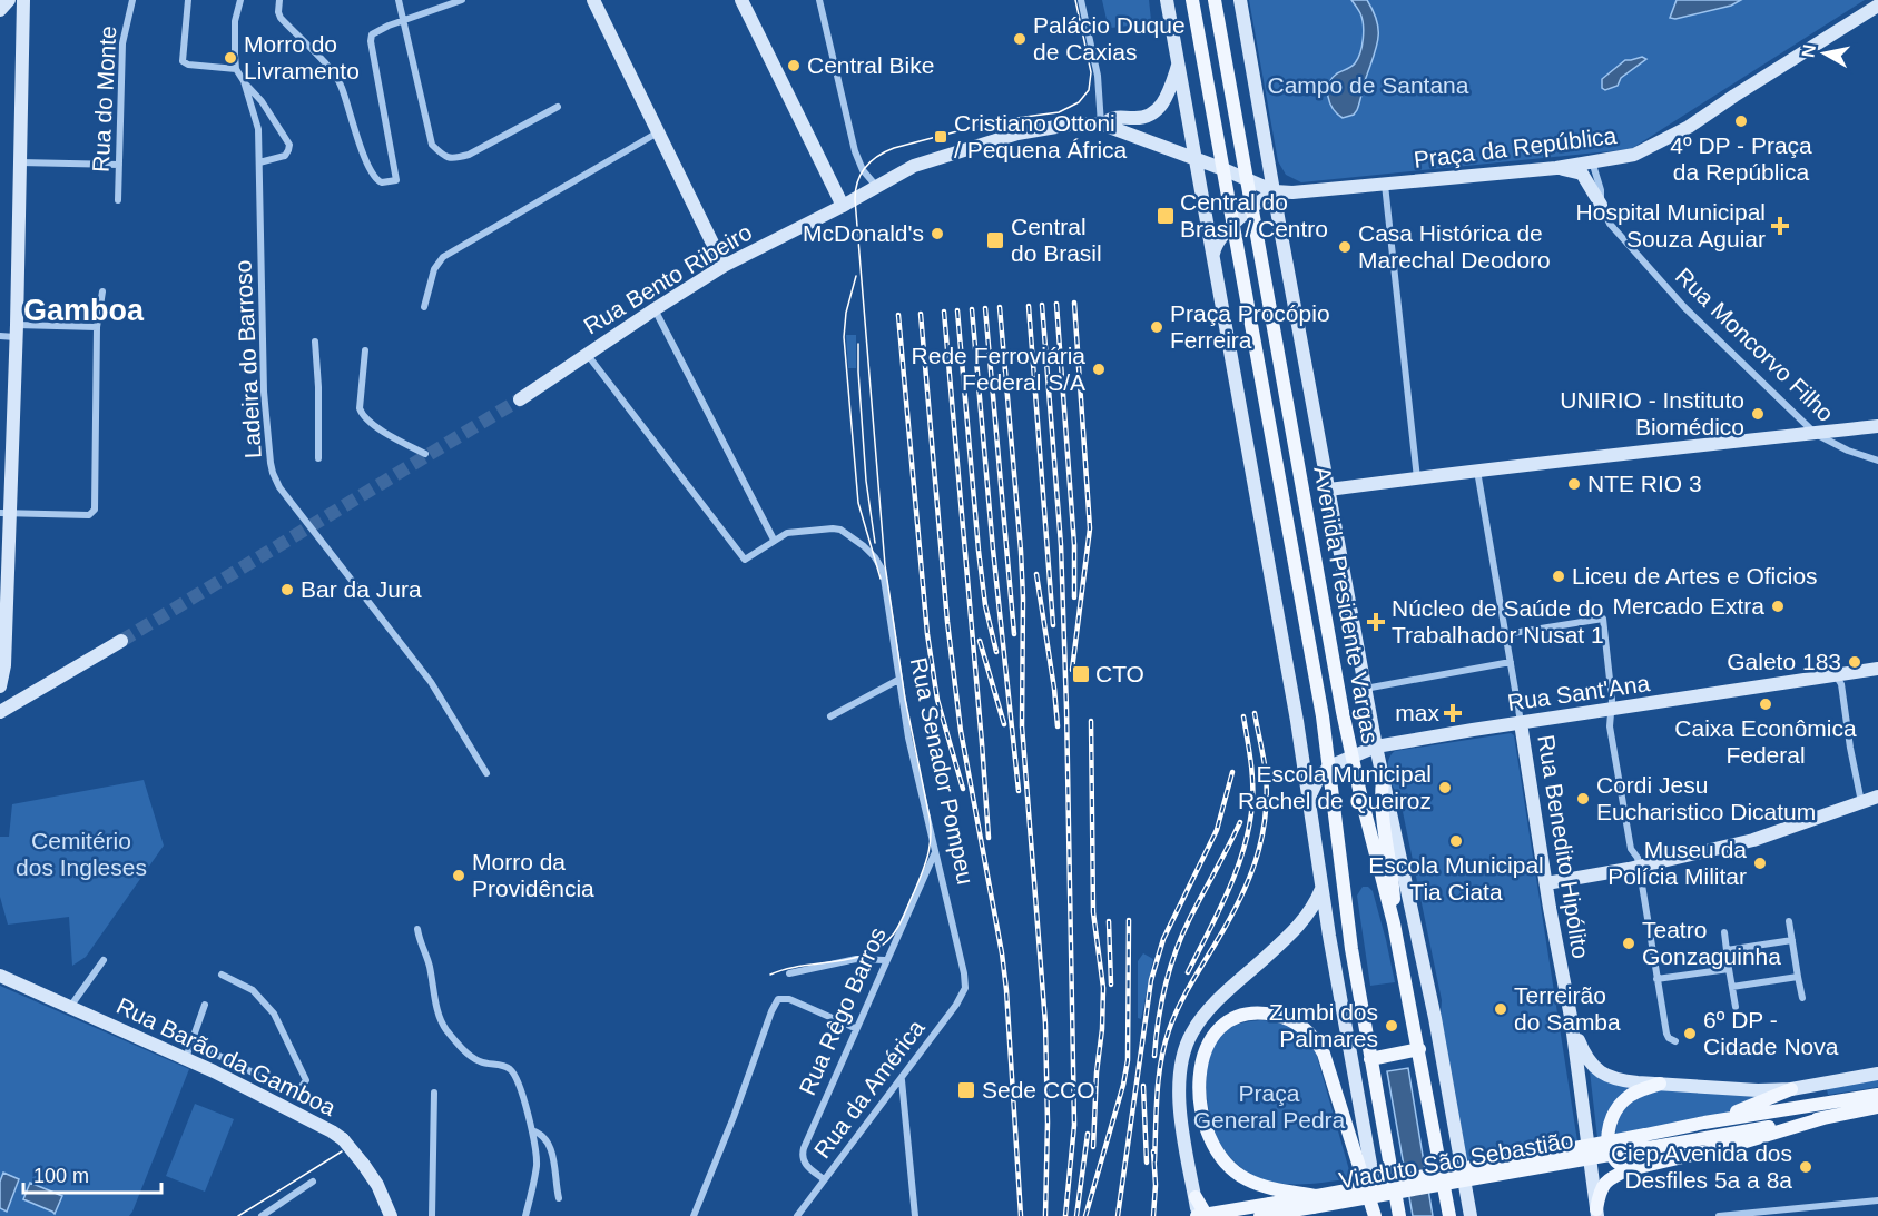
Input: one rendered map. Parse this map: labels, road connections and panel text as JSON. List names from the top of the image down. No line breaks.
{"streets":{"main road":["Avenida Presidente Vargas","Viaduto São Sebastião"],"street":["Rua do Monte","Praça da República","Rua Bento Ribeiro","Rua Moncorvo Filho","Ladeira do Barroso","Rua Sant'Ana","Rua Senador Pompeu","Rua Benedito Hipólito","Rua Rêgo Barros","Rua Barão da Gamboa","Rua da América"]},"crossings":[["Praça da República","Rua Moncorvo Filho"],["Praça da República","Avenida Presidente Vargas"],["Avenida Presidente Vargas","Rua Sant'Ana"],["Rua Sant'Ana","Rua Benedito Hipólito"],["Rua Senador Pompeu","Rua Rêgo Barros"],["Rua Senador Pompeu","Rua da América"],["Rua Rêgo Barros","Rua da América"]],"districts":["Gamboa"],"parks":["Campo de Santana","Cemitério dos Ingleses","Praça General Pedra"],"places":{"other":["Palácio Duque de Caxias","Morro do Livramento","Central Bike","4º DP - Praça da República","McDonald's","Casa Histórica de Marechal Deodoro","Praça Procópio Ferreira","Rede Ferroviária Federal S/A","UNIRIO - Instituto Biomédico","NTE RIO 3","Liceu de Artes e Oficios","Bar da Jura","Mercado Extra","Galeto 183","Caixa Econômica Federal","Escola Municipal Rachel de Queiroz","Cordi Jesu Eucharistico Dicatum","Escola Municipal Tia Ciata","Museu da Polícia Militar","Morro da Providência","Teatro Gonzaguinha","Terreirão do Samba","Zumbi dos Palmares","6º DP - Cidade Nova","Ciep Avenida dos Desfiles 5a a 8a"],"transit":["Cristiano Ottoni / Pequena África","Central do Brasil / Centro","Central do Brasil","CTO","Sede CCO"],"health":["Hospital Municipal Souza Aguiar","Núcleo de Saúde do Trabalhador Nusat 1","max"]},"scale_bar":"100 m","north":"left"}
